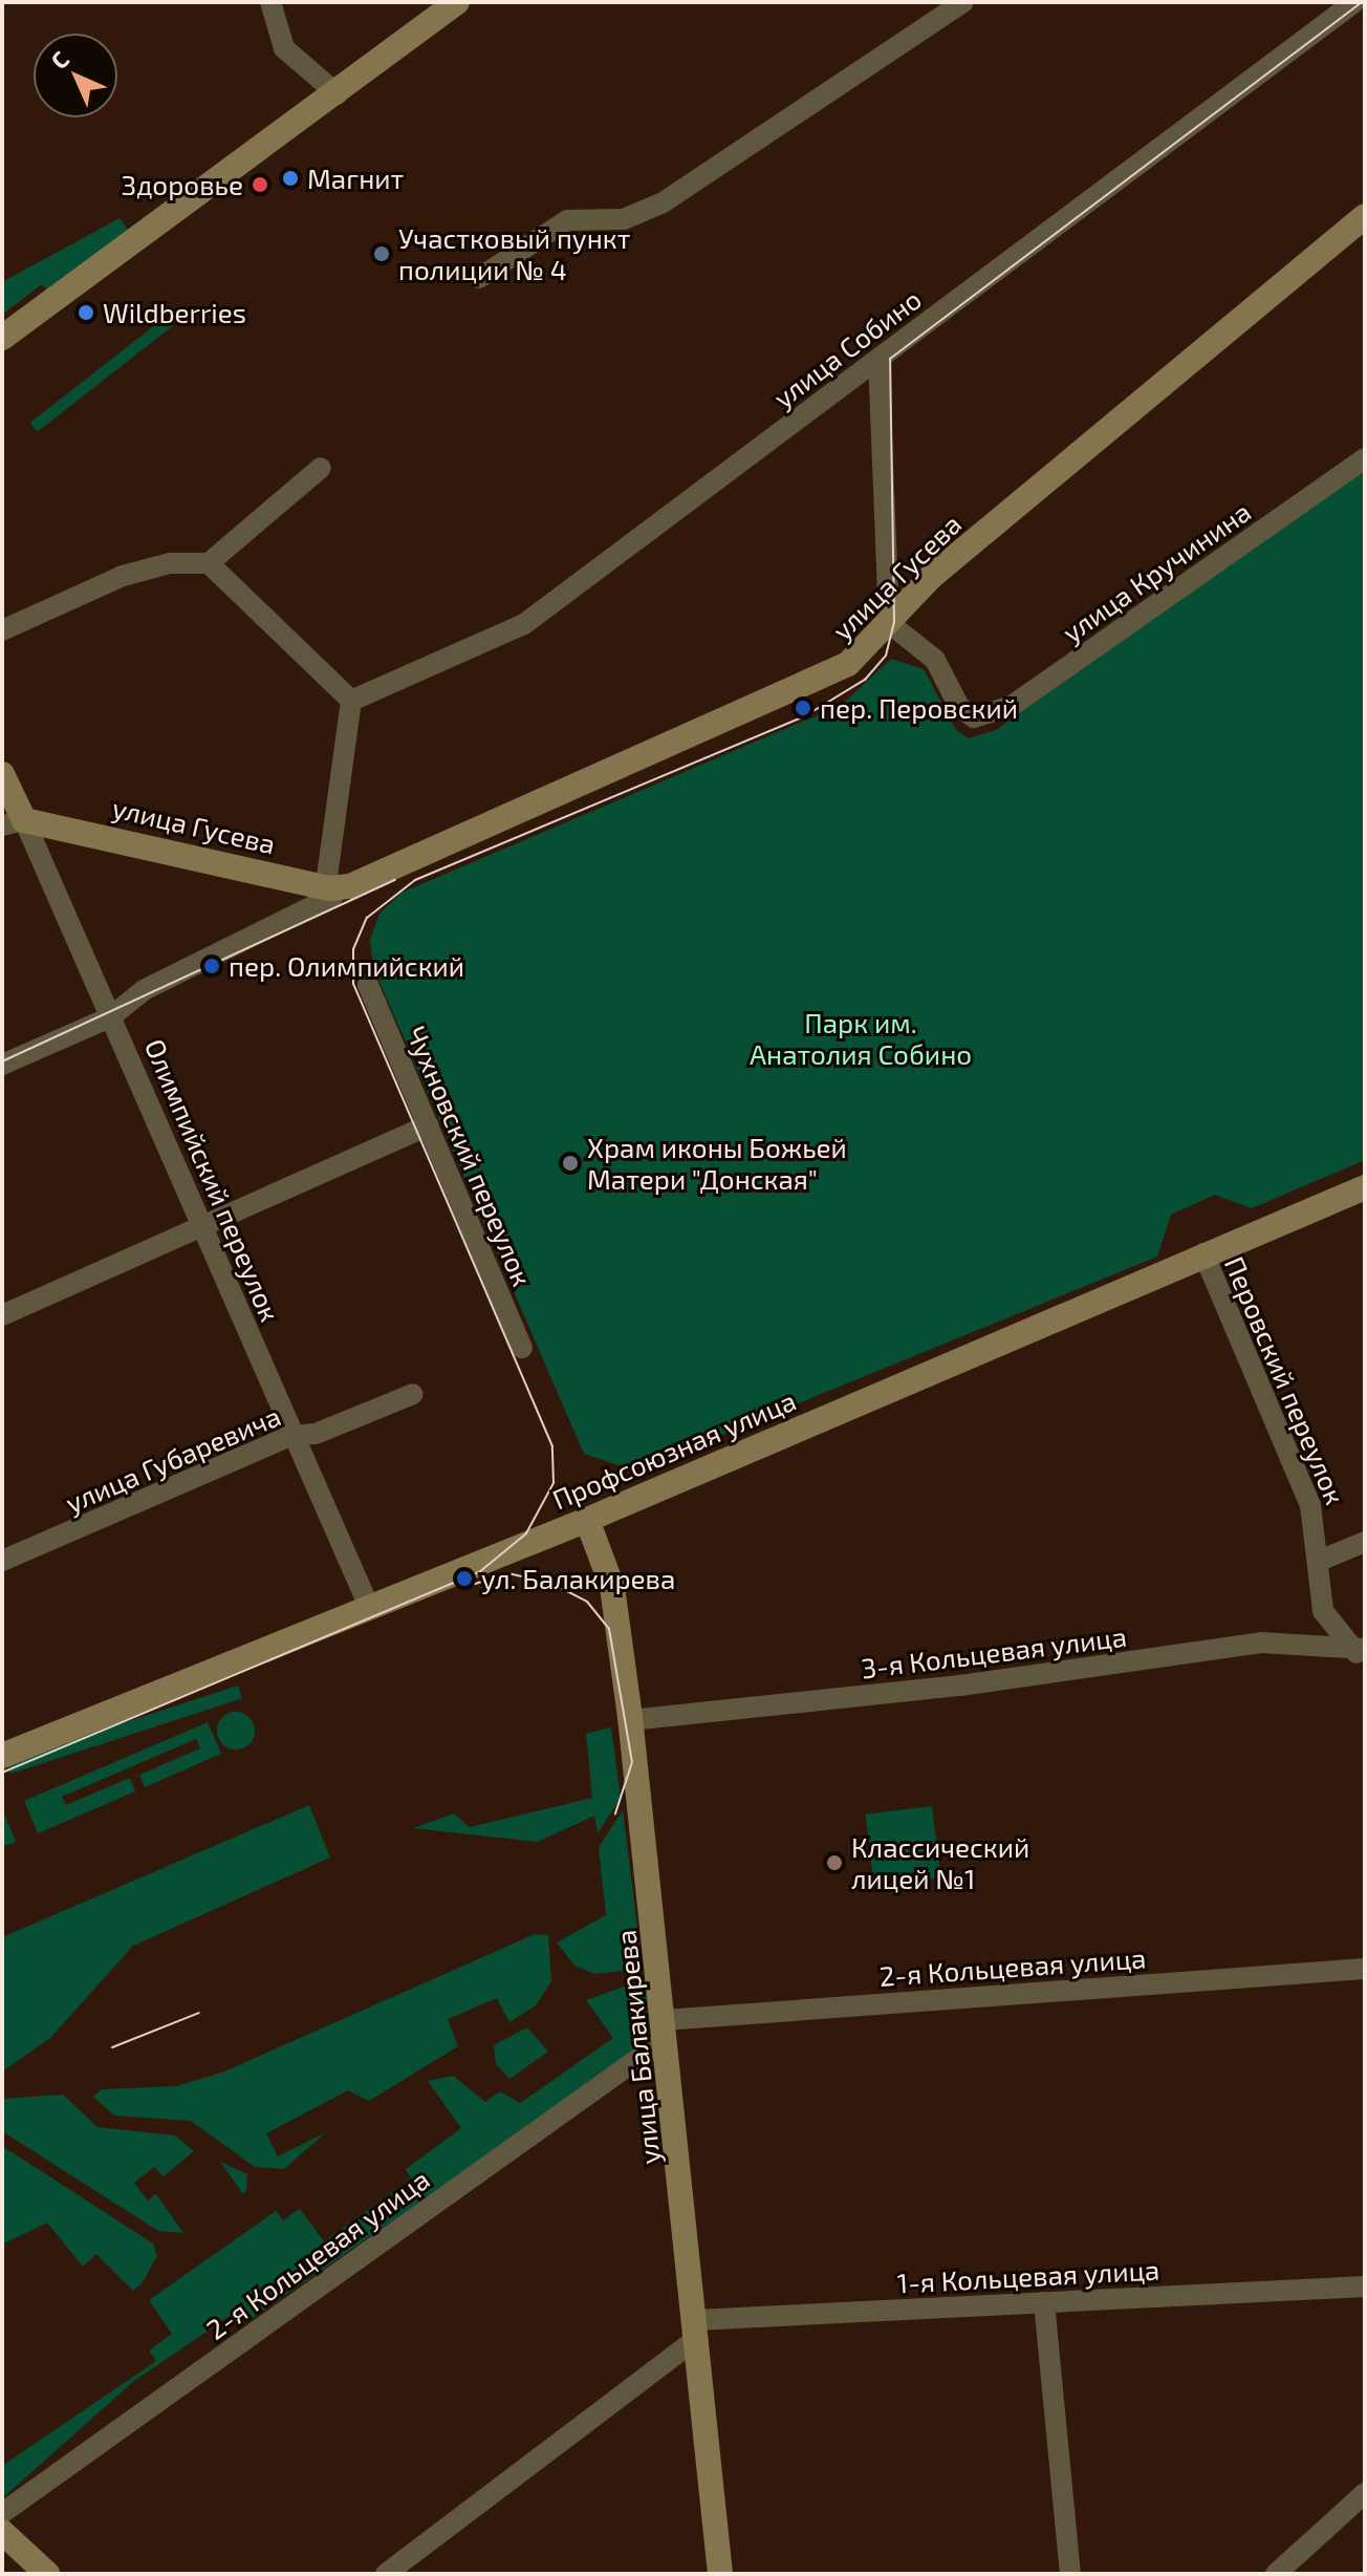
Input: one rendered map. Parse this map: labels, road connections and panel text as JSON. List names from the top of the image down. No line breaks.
{"streets":{"street":["улица Собино","улица Кручинина","улица Гусева","Чухновский переулок","Олимпийский переулок","Перовский переулок","Профсоюзная улица","улица Губаревича","3-я Кольцевая улица","2-я Кольцевая улица","улица Балакирева","1-я Кольцевая улица"]},"crossings":[["улица Кручинина","улица Гусева"],["улица Гусева","Олимпийский переулок"],["Олимпийский переулок","Профсоюзная улица"],["Олимпийский переулок","улица Губаревича"],["Перовский переулок","Профсоюзная улица"],["Перовский переулок","3-я Кольцевая улица"],["Профсоюзная улица","улица Балакирева"],["3-я Кольцевая улица","улица Балакирева"],["2-я Кольцевая улица","улица Балакирева"],["улица Балакирева","1-я Кольцевая улица"]],"parks":["Парк им. Анатолия Собино"],"places":["Магнит","Здоровье","Участковый пункт полиции № 4","Wildberries","пер. Перовский","пер. Олимпийский","Храм иконы Божьей Матери \"Донская\"","ул. Балакирева","Классический лицей №1"],"north":"top left"}
